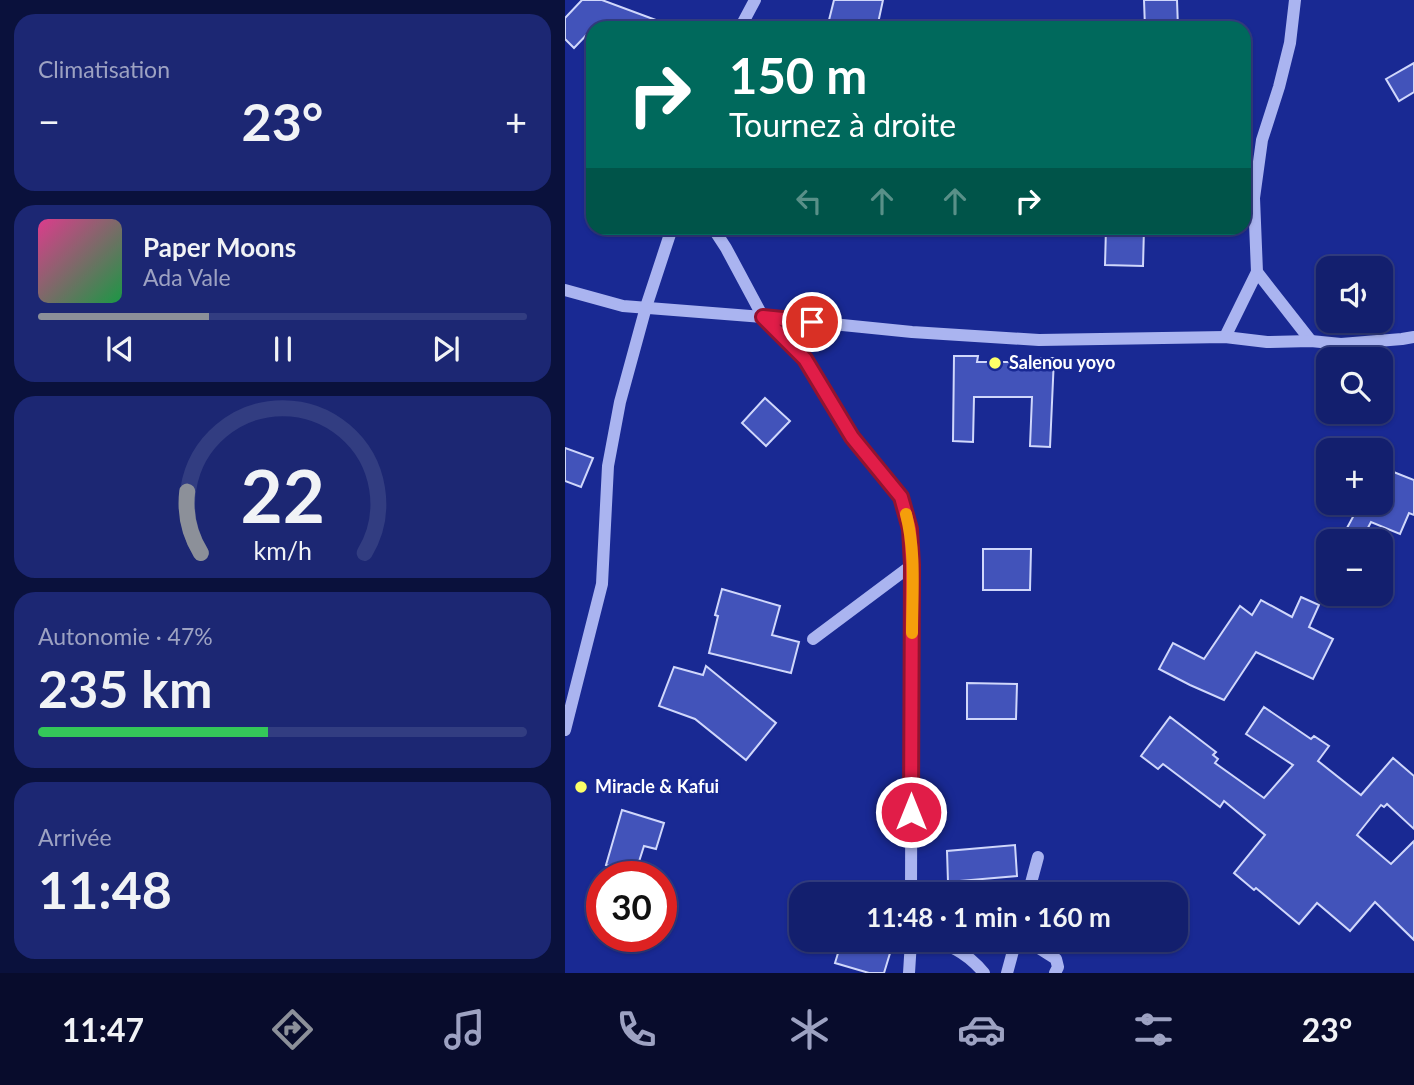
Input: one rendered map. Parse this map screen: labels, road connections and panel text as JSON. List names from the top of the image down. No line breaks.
{"places":["Salenou yoyo","Miracle & Kafui"],"page":{"tile":["Climatisation",["Autonomie · 47%","235 km"],["Arrivée","11:48"]],"turn":["150 m","Tournez à droite"],"heat":["−","23°","+"],"song":["Paper Moons","Ada Vale"],"map_buttons":["+","−"],"limit":"30","trip":"11:48 · 1 min · 160 m","tabs":["11:47","23°"],"gauge":["22","km/h"]}}
